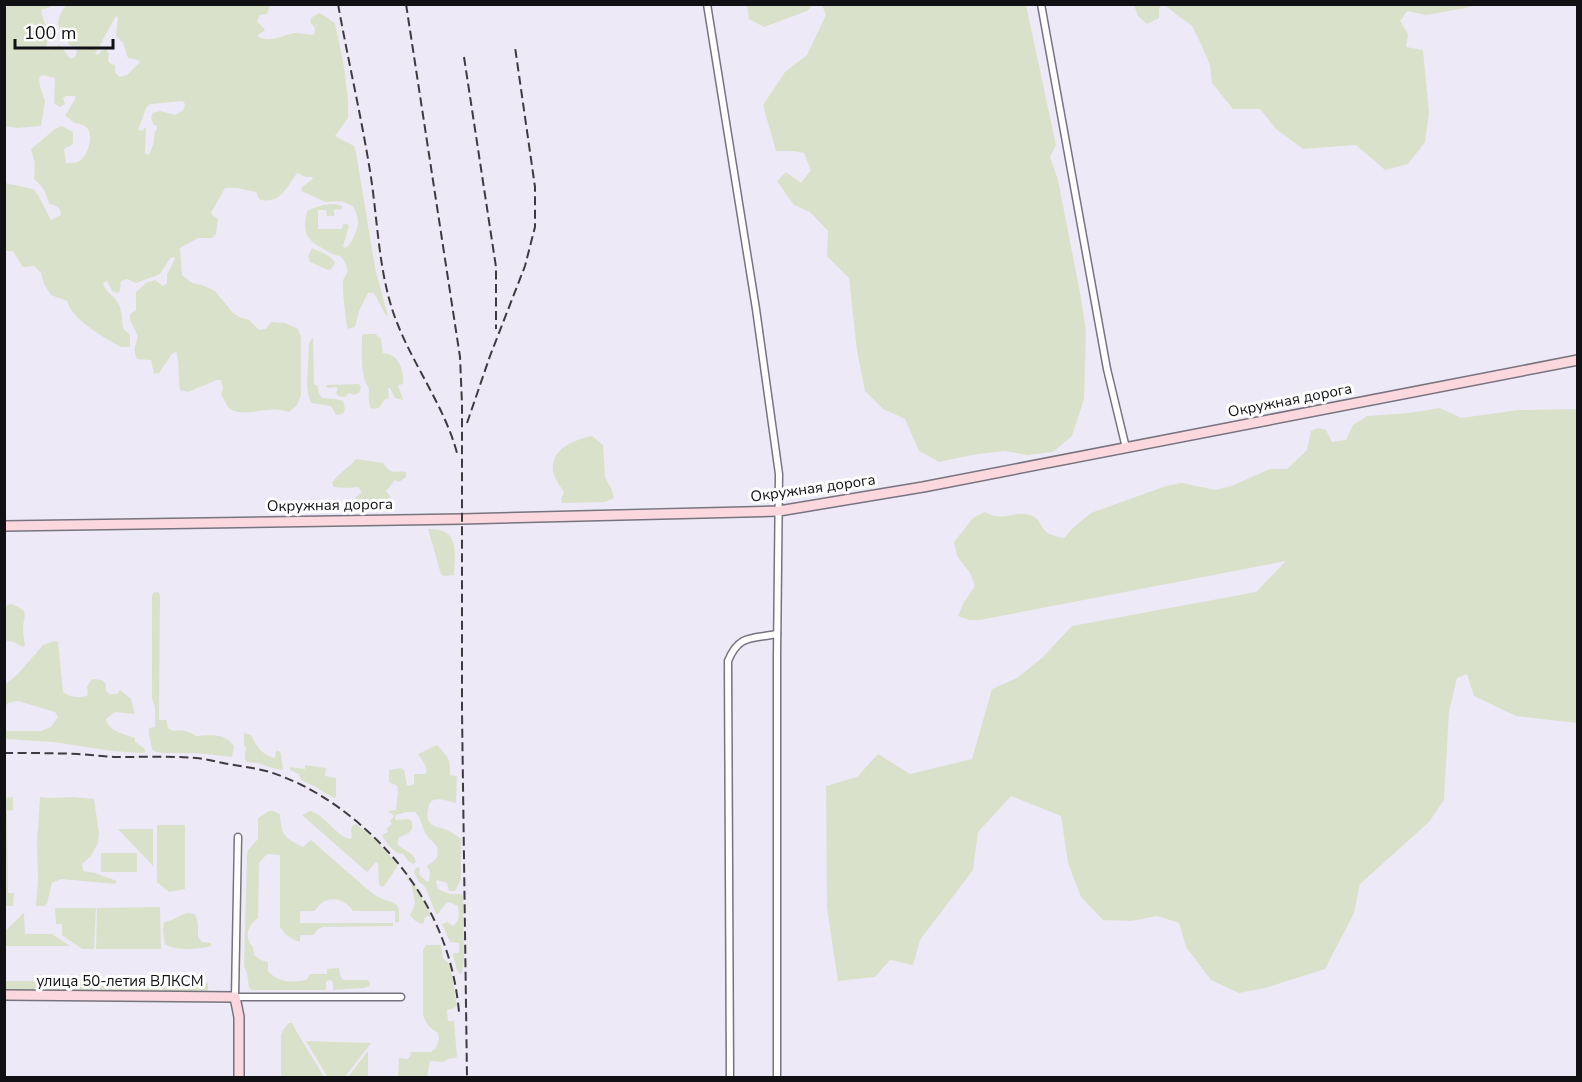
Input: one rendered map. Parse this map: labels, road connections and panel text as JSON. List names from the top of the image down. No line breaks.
{"streets":{"main road":["Окружная дорога","улица 50-летия ВЛКСМ"]},"scale_bar":"100 m"}
